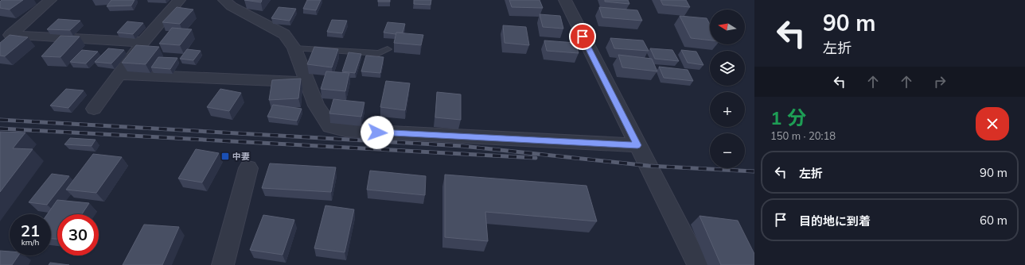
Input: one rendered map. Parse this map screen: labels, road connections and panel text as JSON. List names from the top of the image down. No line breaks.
{"places":{"transit":["中妻"]},"north":"left","page":{"turn":["90 m","左折"],"map_buttons":["+","−"],"heading":["1 分","150 m · 20:18"],"list":[{"name":"左折","value":"90 m"},{"name":"目的地に到着","value":"60 m"}],"speed":"21 km/h","limit":"30"}}
